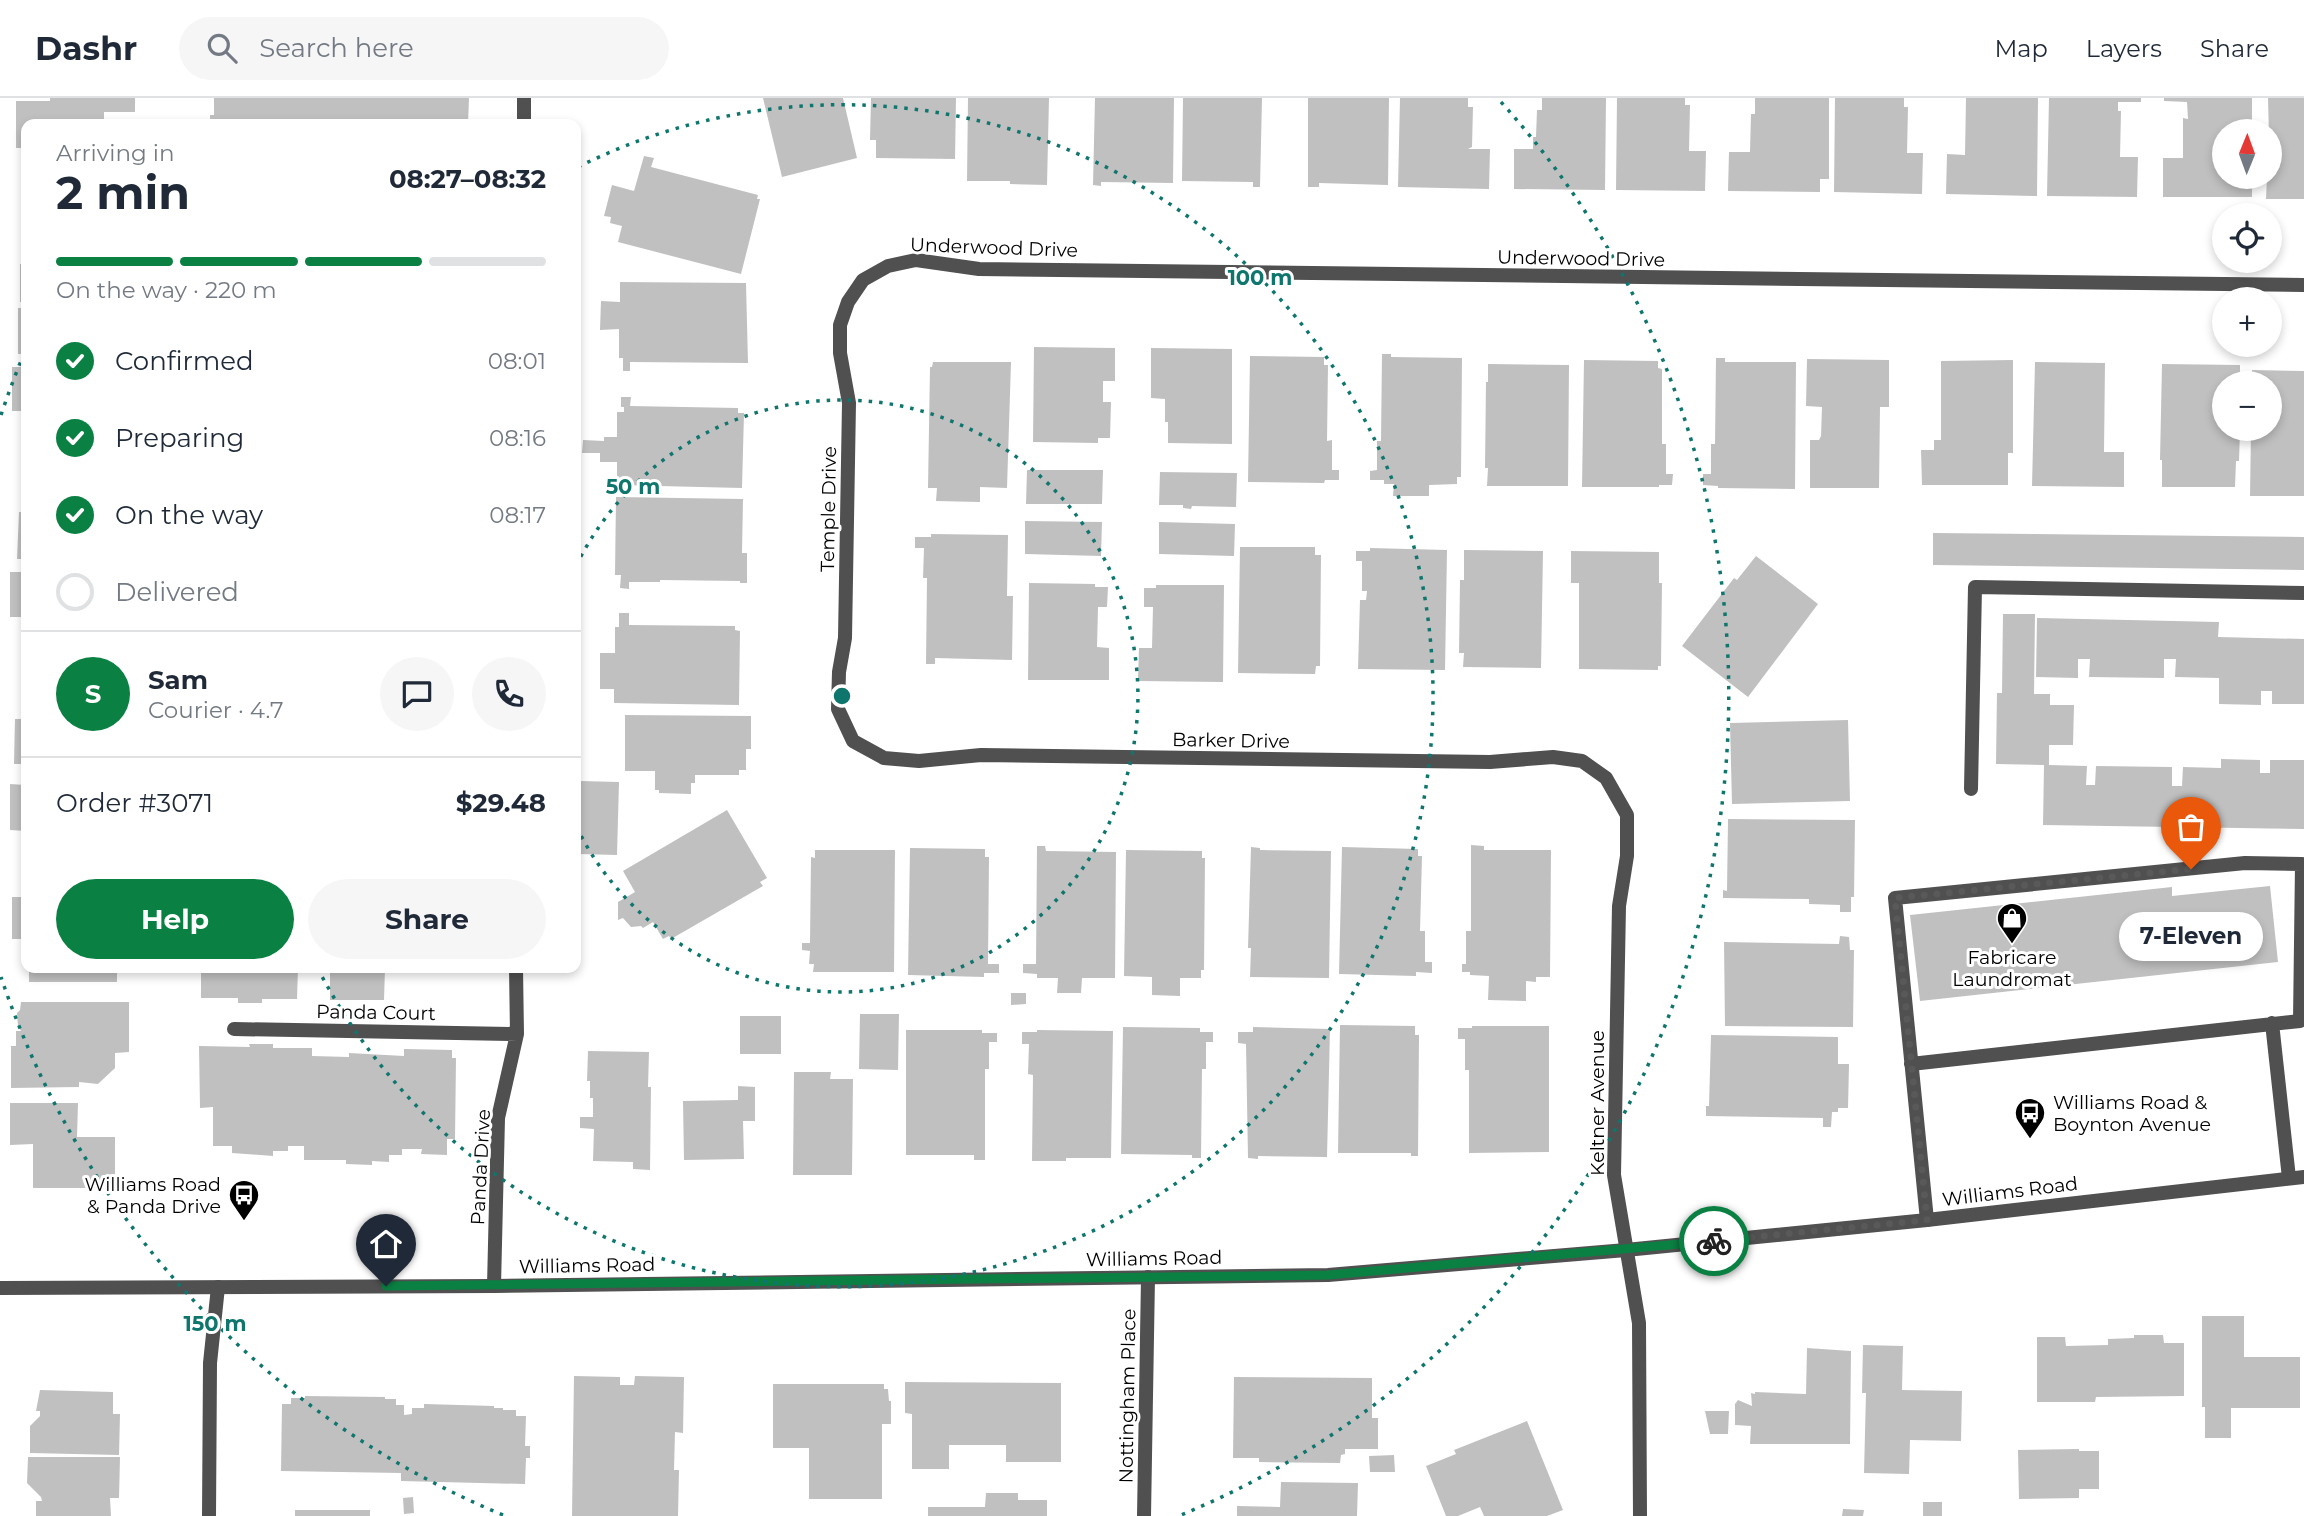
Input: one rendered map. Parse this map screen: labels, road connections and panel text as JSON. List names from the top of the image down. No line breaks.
{"streets":{"street":["Underwood Drive","Temple Drive","Barker Drive","Panda Court","Keltner Avenue","Panda Drive","Williams Road","Nottingham Place"]},"crossings":[["Underwood Drive","Temple Drive"],["Temple Drive","Barker Drive"],["Barker Drive","Keltner Avenue"],["Panda Court","Panda Drive"],["Keltner Avenue","Williams Road"],["Panda Drive","Williams Road"],["Williams Road","Nottingham Place"]],"places":{"other":["7-Eleven"],"shop":["Fabricare Laundromat"],"bus stop":["Williams Road & Boynton Avenue","Williams Road & Panda Drive"]},"north":"top","page":{"header":"Dashr","search":"Search here","nav":["Map","Layers","Share"],"map_buttons":["+","−"],"heading":["2 min","Arriving in","08:27–08:32"],"panel":["Sam","Courier · 4.7","Order #3071","$29.48"],"bar":"On the way · 220 m","list":[["Confirmed","08:01"],["Preparing","08:16"],["On the way","08:17"],"Delivered"],"round":"S","buttons":["Help","Share"],"bubble":"7-Eleven"},"rings":["100 m","50 m","150 m"]}
